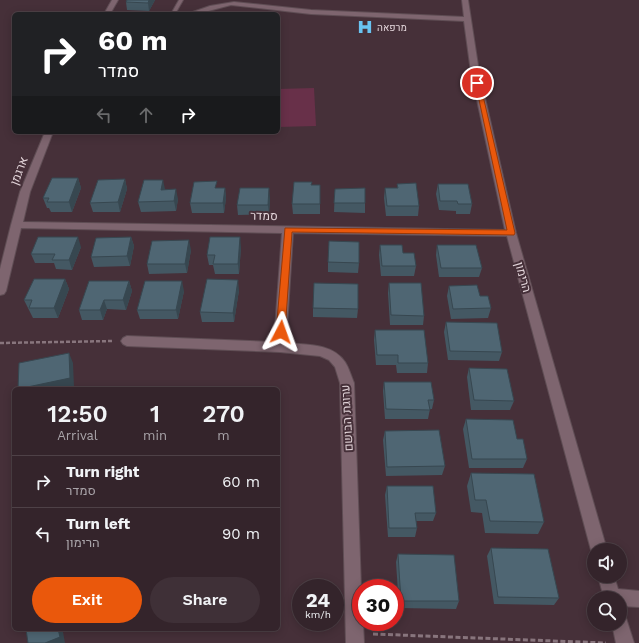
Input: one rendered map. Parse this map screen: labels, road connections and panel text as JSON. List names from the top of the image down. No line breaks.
{"streets":{"street":["ארגמן","סמדר","הרימון","ערוגת הבושם"]},"crossings":[["ארגמן","סמדר"],["סמדר","הרימון"]],"places":{"hospital":["מרפאה"]},"page":{"turn":["60 m","סמדר"],"eta":["12:50","Arrival","1","min","270","m"],"list":[{"name":"Turn right","note":"סמדר","value":"60 m"},{"name":"Turn left","note":"הרימון","value":"90 m"}],"buttons":["Exit","Share"],"speed":"24 km/h","limit":"30"}}
